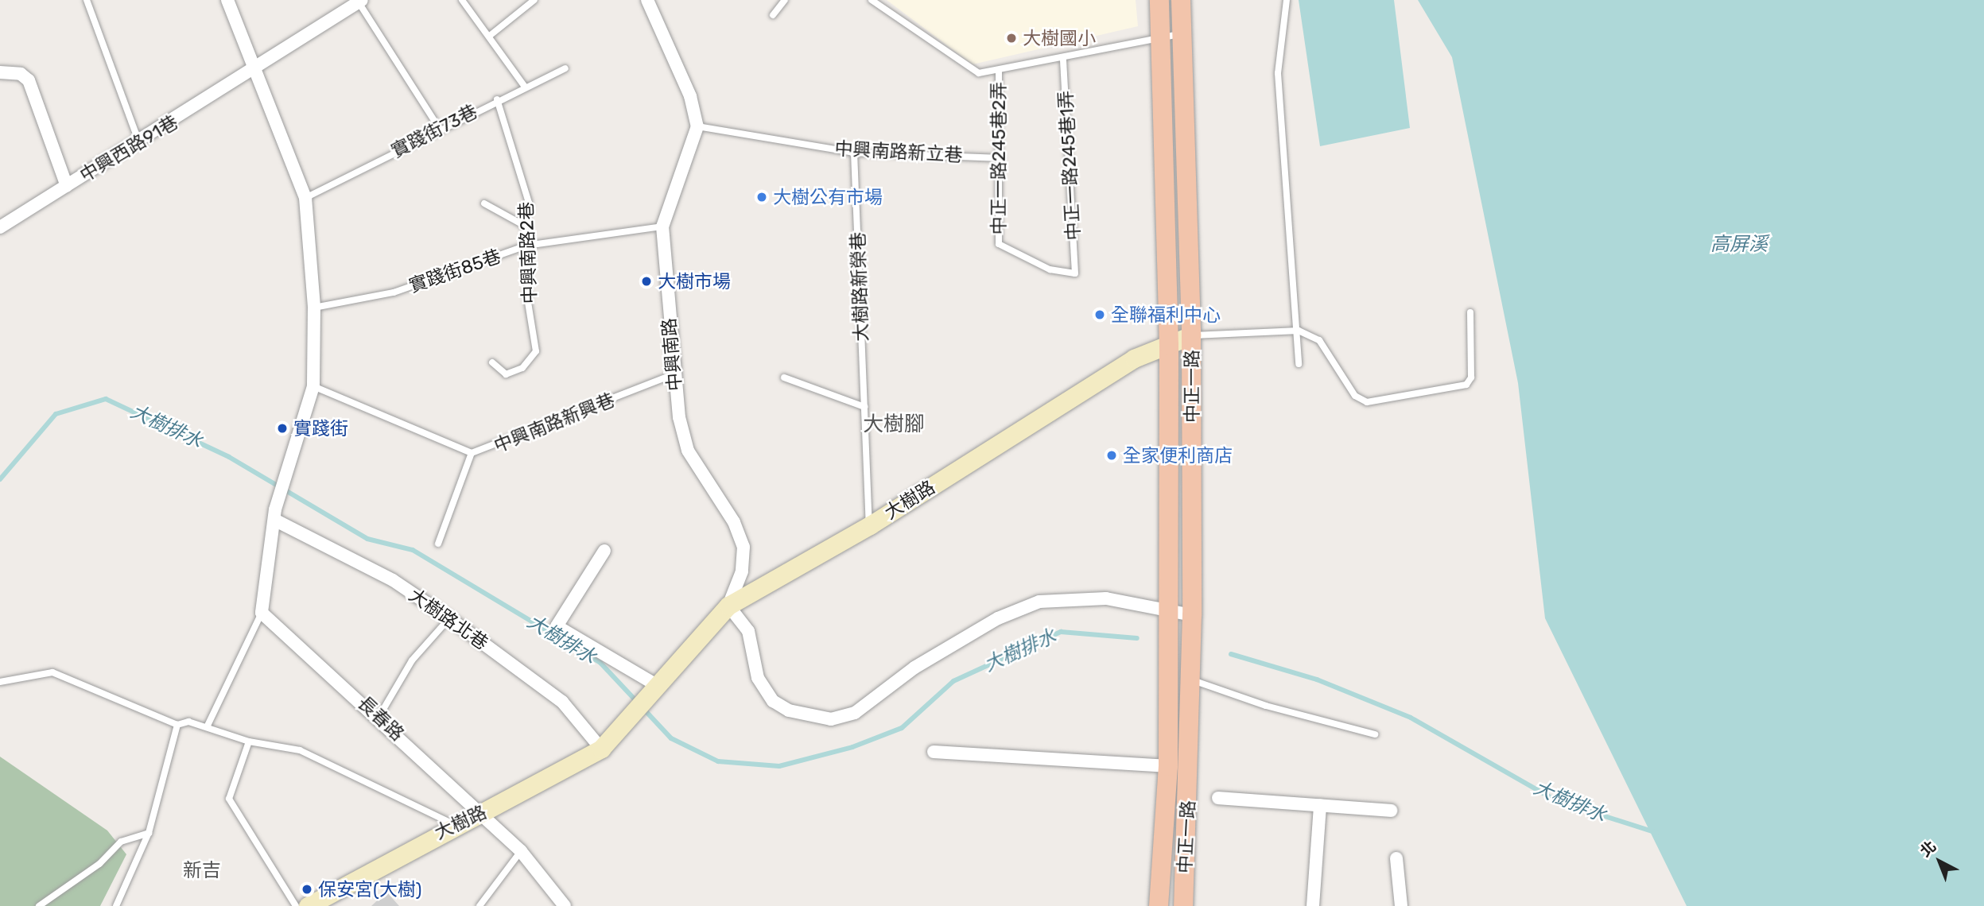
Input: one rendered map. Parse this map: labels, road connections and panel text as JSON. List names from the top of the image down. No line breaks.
{"streets":{"main road":["中正一路"],"street":["中興西路91巷","中興南路","大樹路","大樹路北巷","長春路"],"lane":["實踐街73巷","中興南路新立巷","中正一路245巷2弄","中正一路245巷1弄","中興南路2巷","實踐街85巷","大樹路新榮巷","中興南路新興巷"]},"crossings":[["實踐街73巷","中興南路2巷"],["中興南路新立巷","中正一路245巷2弄"],["中興南路新立巷","大樹路新榮巷"],["中興南路新立巷","中興南路"],["中正一路245巷2弄","中正一路245巷1弄"],["中興南路2巷","實踐街85巷"],["實踐街85巷","中興南路"],["大樹路新榮巷","大樹路"],["中興南路","中興南路新興巷"],["中興南路","大樹路"],["中正一路","大樹路"],["大樹路","大樹路北巷"],["大樹路","長春路"]],"districts":["大樹腳","新吉"],"water":["高屏溪","大樹排水"],"places":["大樹國小","大樹公有市場","大樹市場","全聯福利中心","實踐街","全家便利商店","保安宮(大樹)"],"north":"top left"}
